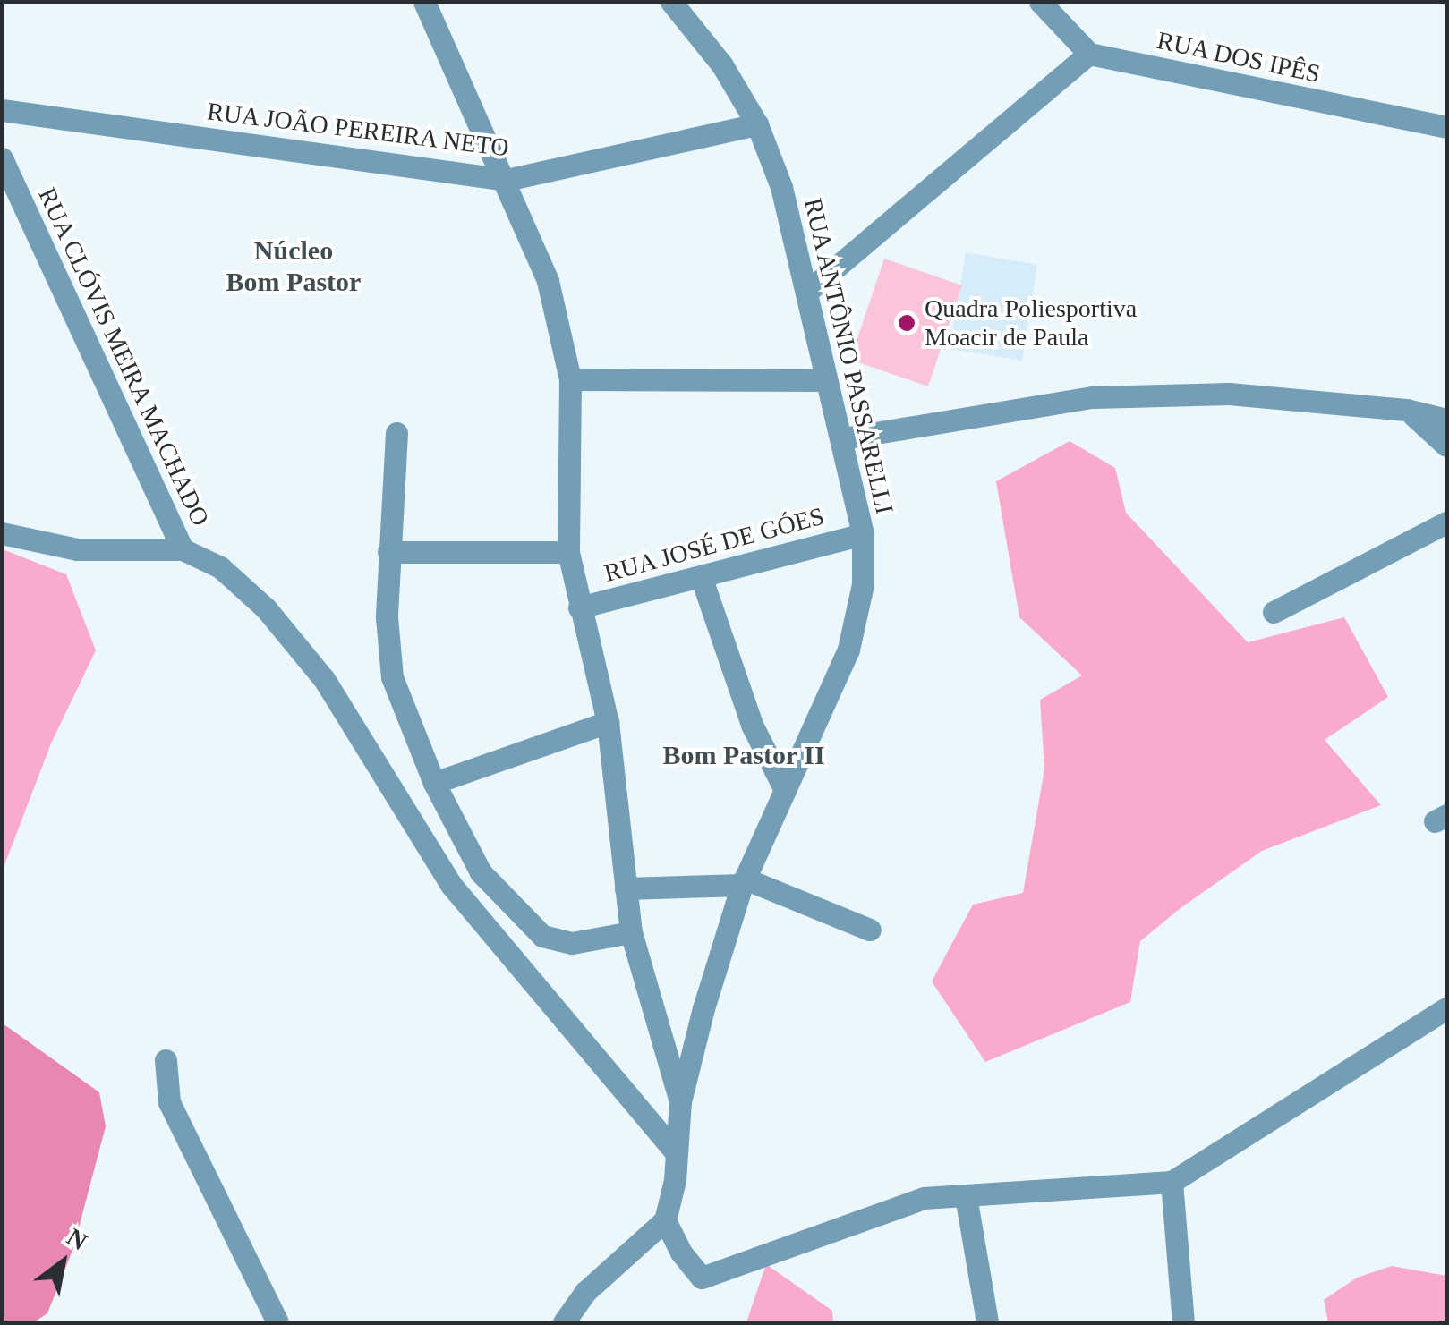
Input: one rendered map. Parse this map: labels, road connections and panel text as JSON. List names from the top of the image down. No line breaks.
{"streets":{"street":["RUA DOS IPÊS","RUA JOÃO PEREIRA NETO","RUA ANTÔNIO PASSARELLI","RUA CLÓVIS MEIRA MACHADO","RUA JOSÉ DE GÓES"]},"crossings":[["RUA JOÃO PEREIRA NETO","RUA ANTÔNIO PASSARELLI"],["RUA ANTÔNIO PASSARELLI","RUA CLÓVIS MEIRA MACHADO"],["RUA ANTÔNIO PASSARELLI","RUA JOSÉ DE GÓES"]],"districts":["Núcleo Bom Pastor","Bom Pastor II"],"places":["Quadra Poliesportiva Moacir de Paula"],"north":"top right"}
